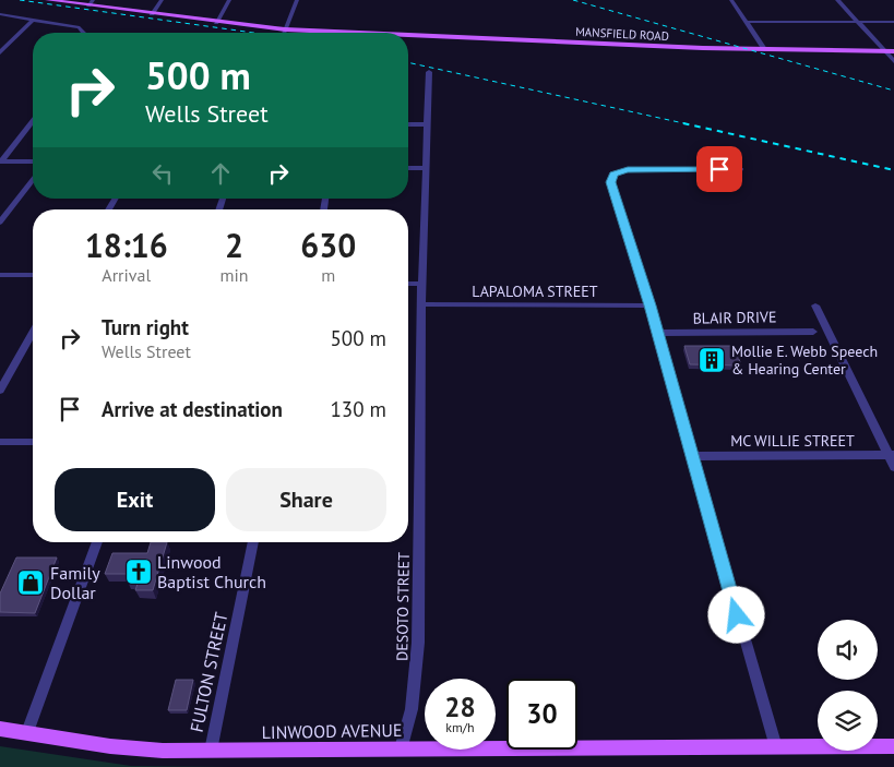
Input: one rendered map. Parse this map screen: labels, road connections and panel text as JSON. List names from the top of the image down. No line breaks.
{"streets":{"main road":["MANSFIELD ROAD","LINWOOD AVENUE"],"street":["LAPALOMA STREET","BLAIR DRIVE","MC WILLIE STREET","DESOTO STREET","FULTON STREET"]},"crossings":[["LAPALOMA STREET","DESOTO STREET"],["DESOTO STREET","LINWOOD AVENUE"],["FULTON STREET","LINWOOD AVENUE"]],"places":{"building":["Mollie E. Webb Speech & Hearing Center"],"church":["Linwood Baptist Church"],"shop":["Family Dollar"]},"page":{"turn":["500 m","Wells Street"],"eta":["18:16","Arrival","2","min","630","m"],"list":[{"name":"Turn right","note":"Wells Street","value":"500 m"},{"name":"Arrive at destination","value":"130 m"}],"buttons":["Exit","Share"],"speed":"28 km/h","limit":"30"}}
